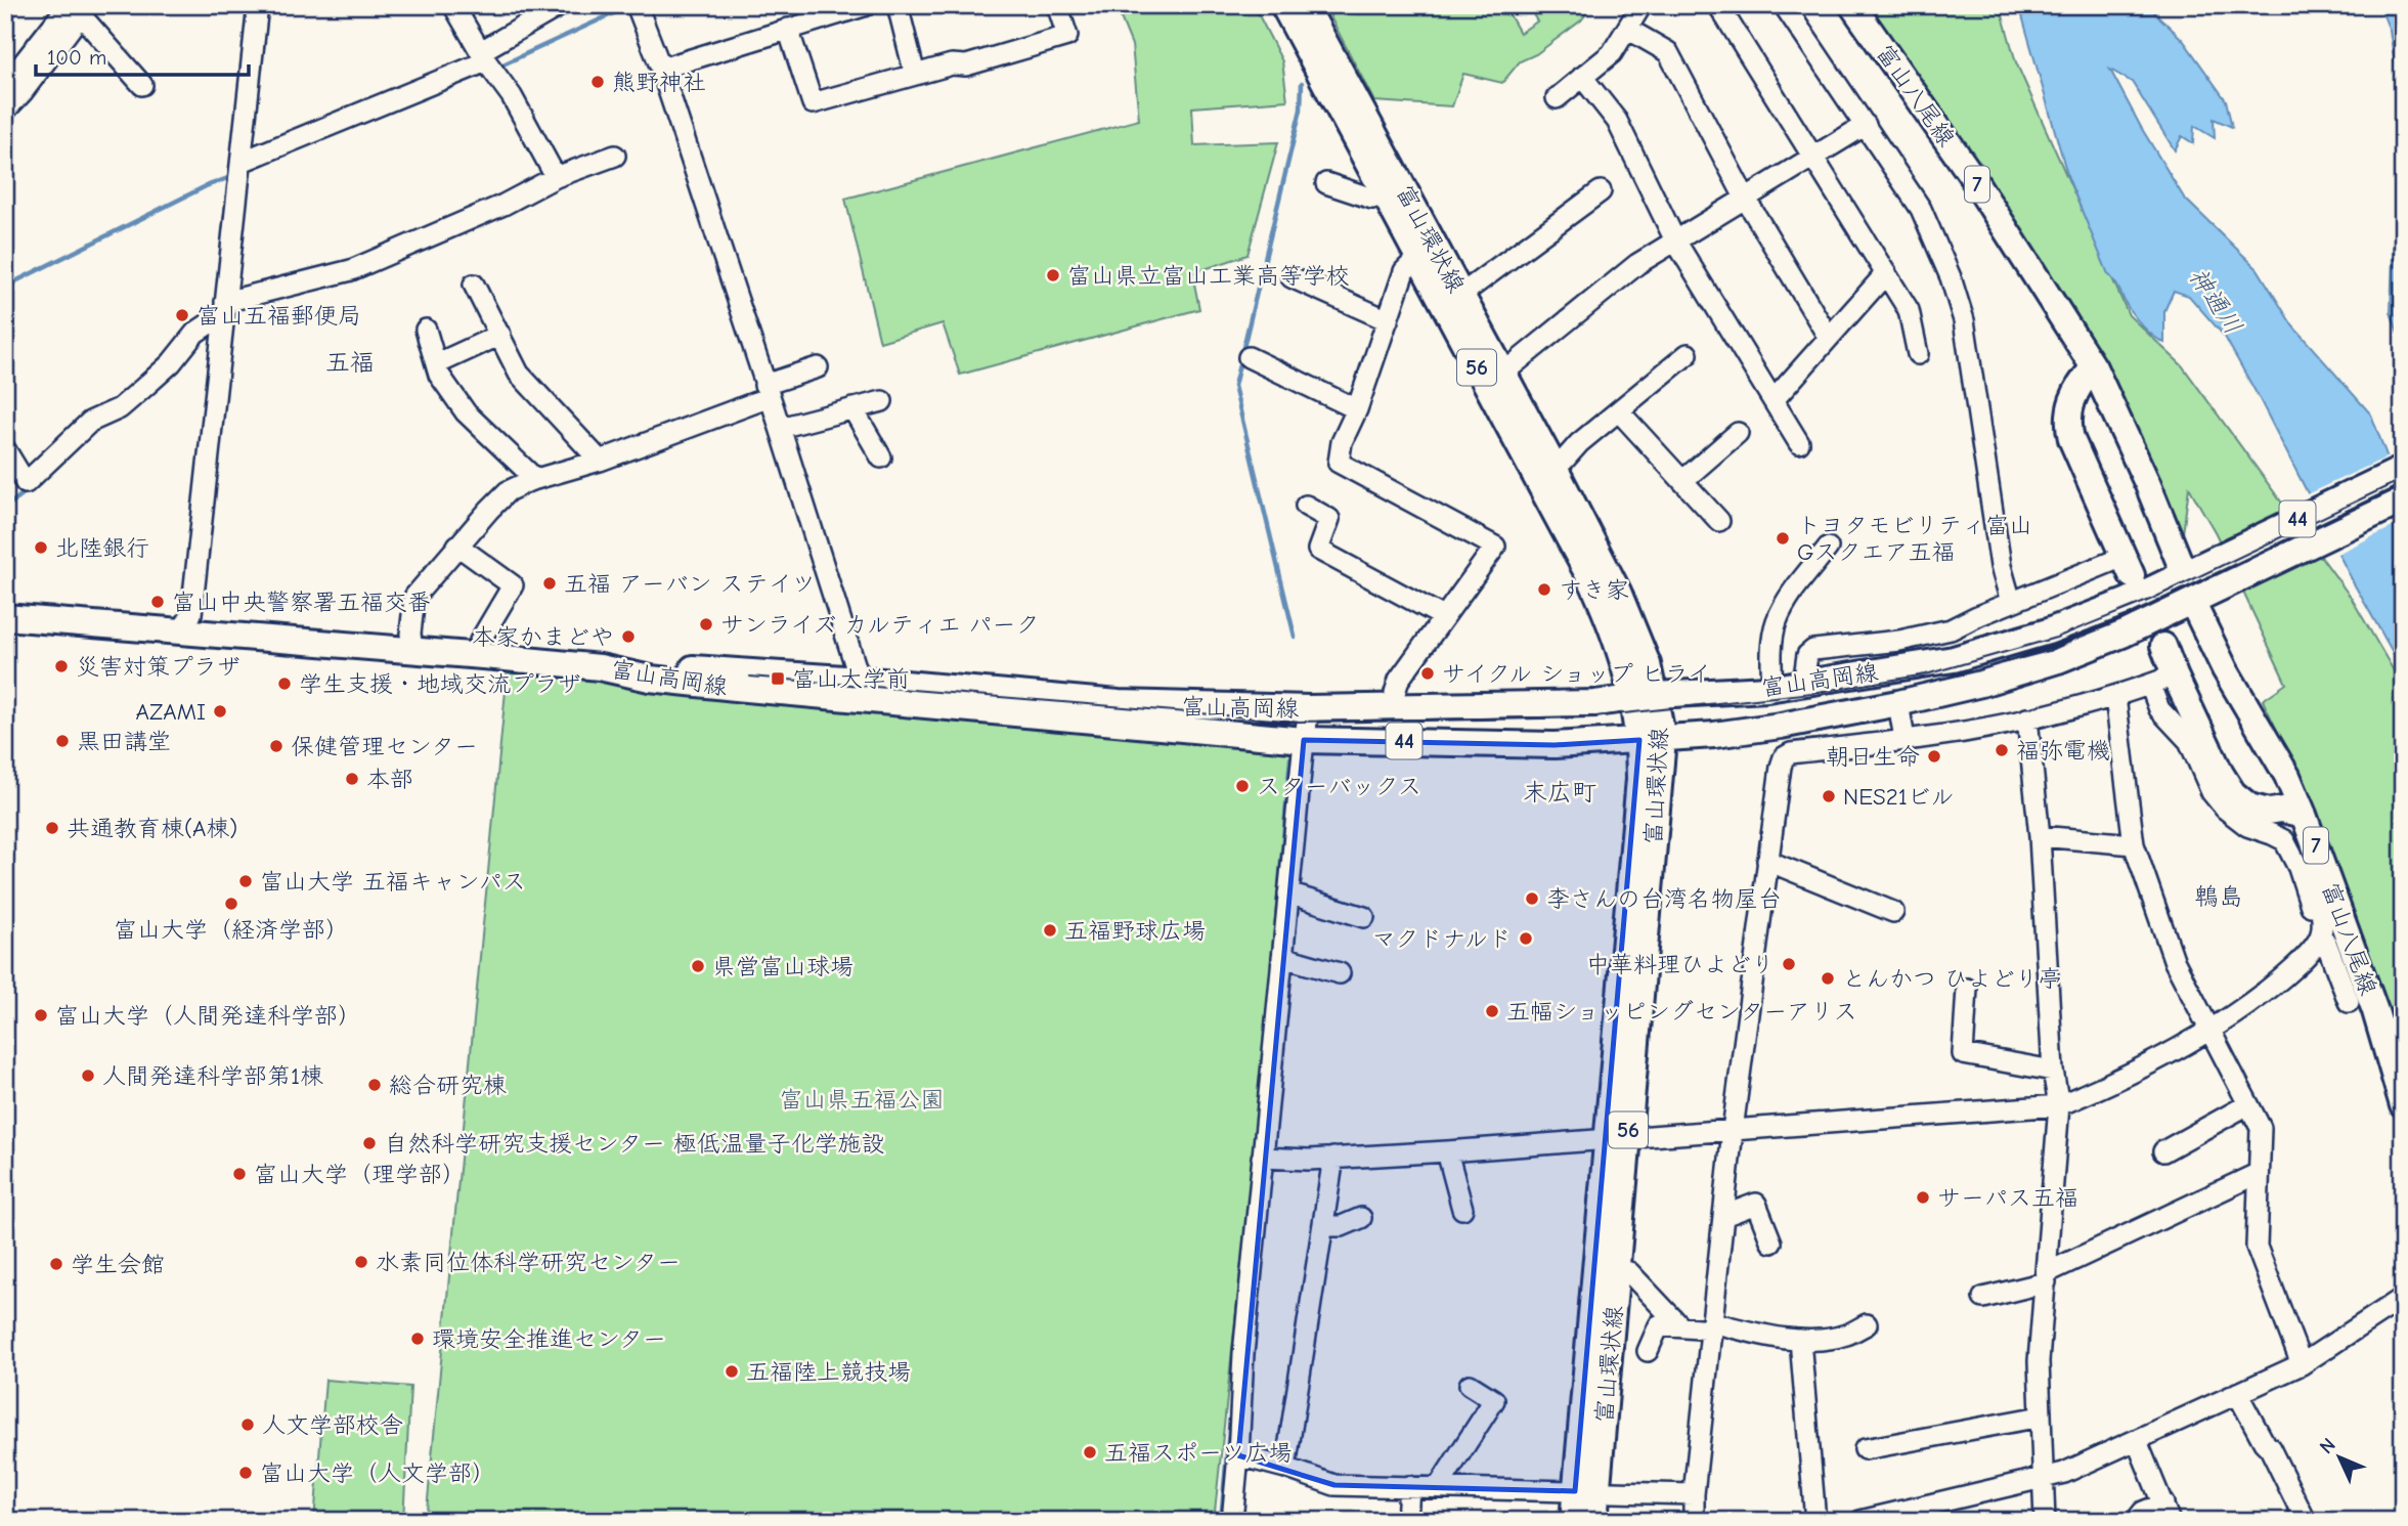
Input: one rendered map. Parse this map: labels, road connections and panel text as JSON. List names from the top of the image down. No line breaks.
{"streets":{"main road":["富山八尾線","7","富山環状線","56","44","富山高岡線"]},"crossings":[["富山八尾線","7"],["富山八尾線","富山高岡線"],["富山環状線","富山高岡線"],["44","富山高岡線"]],"districts":["五福","末広町","鵯島"],"water":["神通川"],"parks":["富山県五福公園"],"places":{"other":["熊野神社","富山県立富山工業高等学校","富山五福郵便局","トヨタモビリティ富山 Gスクエア五福","北陸銀行","五福 アーバン ステイツ","すき家","富山中央警察署五福交番","サンライズ カルティエ パーク","本家かまどや","災害対策プラザ","サイクル ショップ ヒライ","学生支援・地域交流プラザ","AZAMI","黒田講堂","保健管理センター","福弥電機","朝日生命","本部","スターバックス","NES21ビル","共通教育棟(A棟)","富山大学 五福キャンパス","李さんの台湾名物屋台","富山大学（経済学部）","五福野球広場","マクドナルド","中華料理ひよどり","県営富山球場","とんかつ ひよどり亭","五幅ショッピングセンターアリス","富山大学（人間発達科学部）","人間発達科学部第1棟","総合研究棟","自然科学研究支援センター 極低温量子化学施設","富山大学（理学部）","サーパス五福","水素同位体科学研究センター","学生会館","環境安全推進センター","五福陸上競技場","人文学部校舎","五福スポーツ広場","富山大学（人文学部）"],"transit":["富山大学前"]},"scale_bar":"100 m","north":"top left"}
